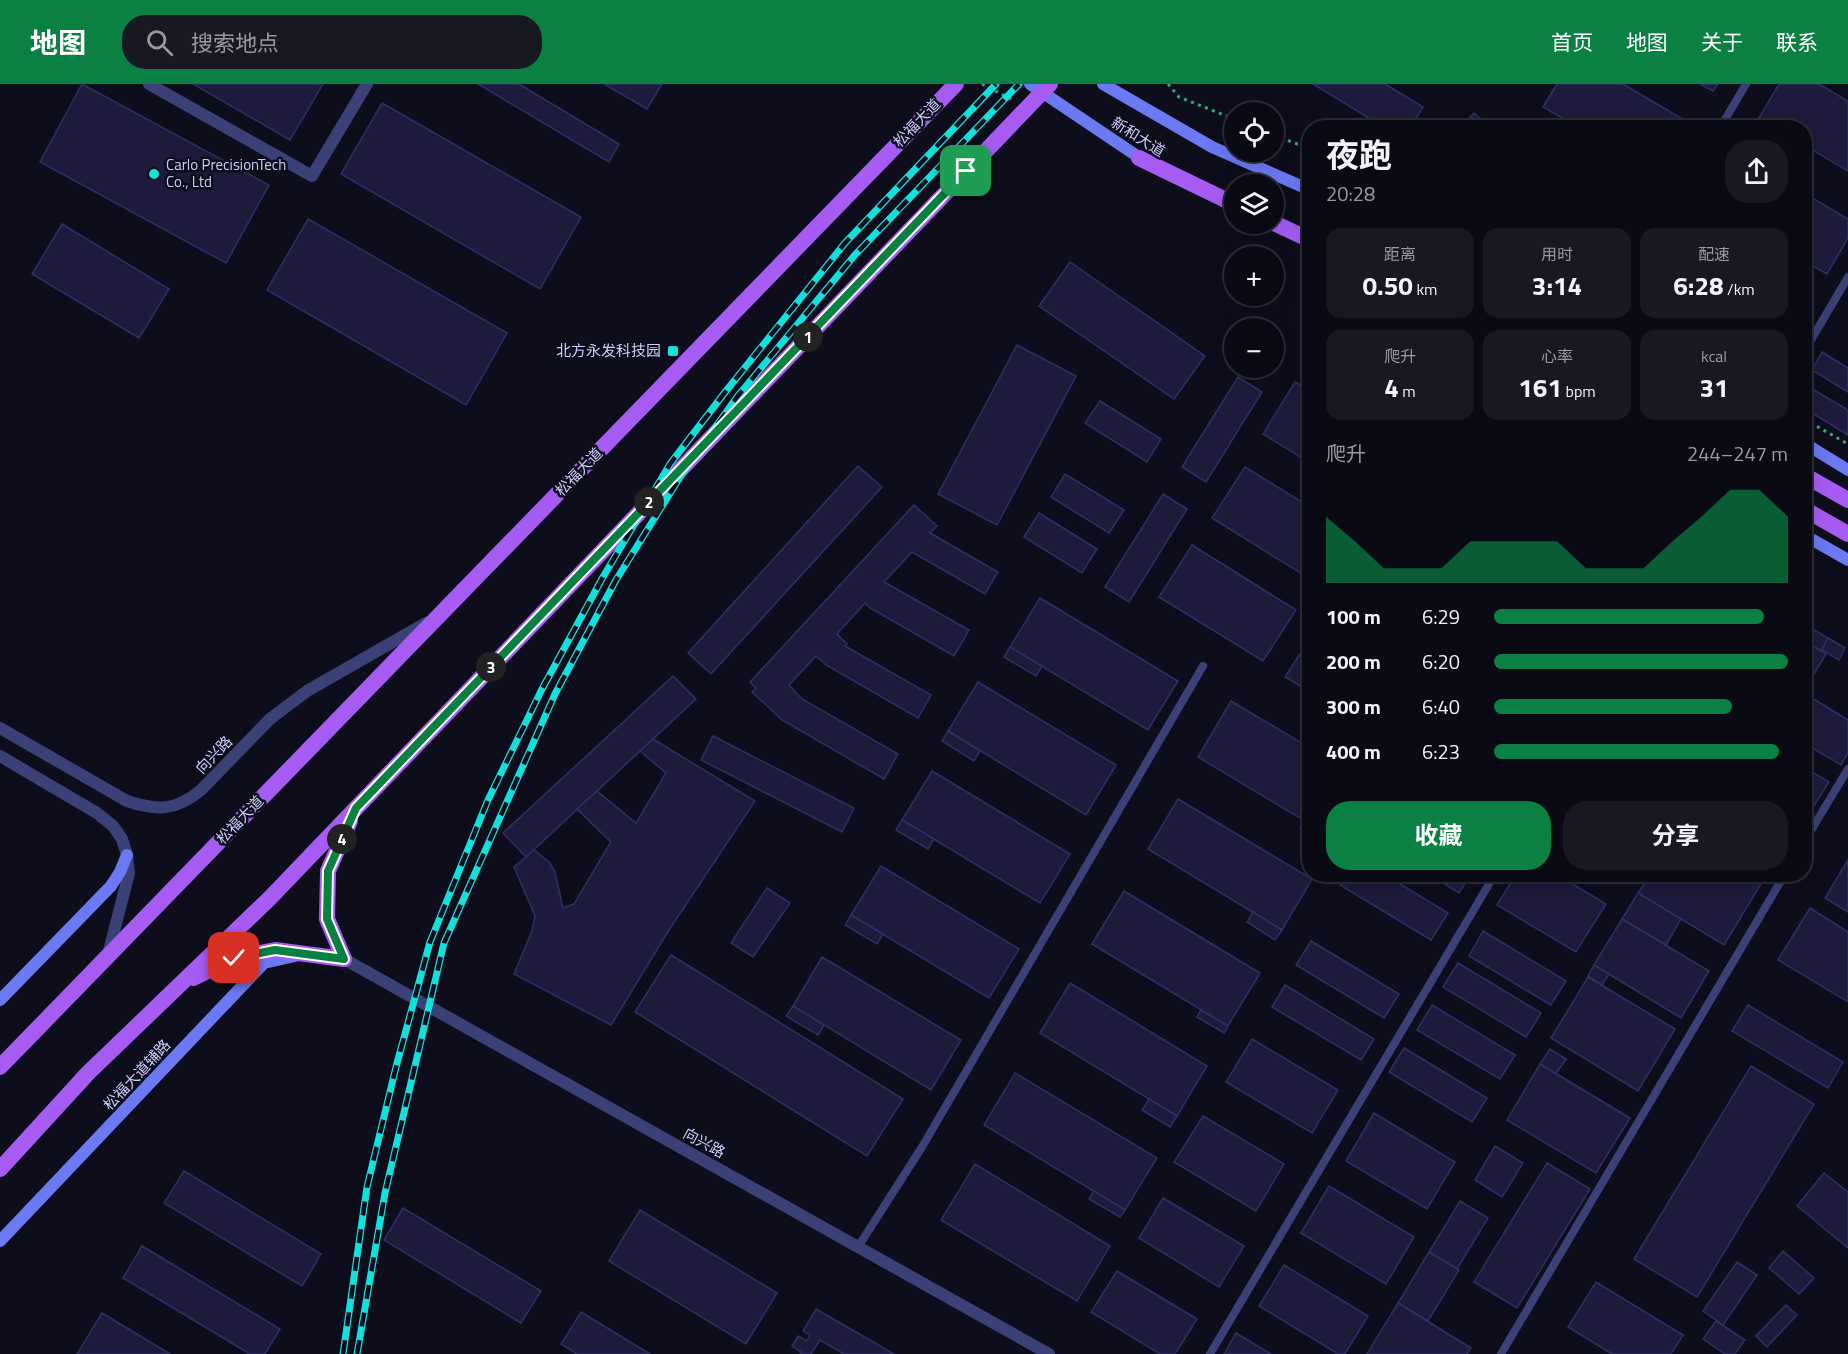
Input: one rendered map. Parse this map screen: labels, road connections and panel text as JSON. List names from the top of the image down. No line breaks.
{"streets":{"main road":["松福大道","新和大道","松福大道辅路"],"street":["向兴路"]},"crossings":[["松福大道","向兴路"]],"places":{"other":["Carlo PrecisionTech Co., Ltd"],"transit":["北方永发科技园"]},"page":{"header":"地图","search":"搜索地点","nav":["首页","地图","关于","联系"],"map_buttons":["+","−"],"heading":["夜跑","20:28"],"stats":[["距离","0.50 km"],["用时","3:14"],["配速","6:28 /km"],["爬升","4 m"],["心率","161 bpm"],["kcal","31"]],"pins":["1","2","3","4"],"chart":["爬升","244–247 m"],"list":[{"name":"100 m","note":"6:29"},{"name":"200 m","note":"6:20"},{"name":"300 m","note":"6:40"},{"name":"400 m","note":"6:23"}],"buttons":["收藏","分享"]}}
